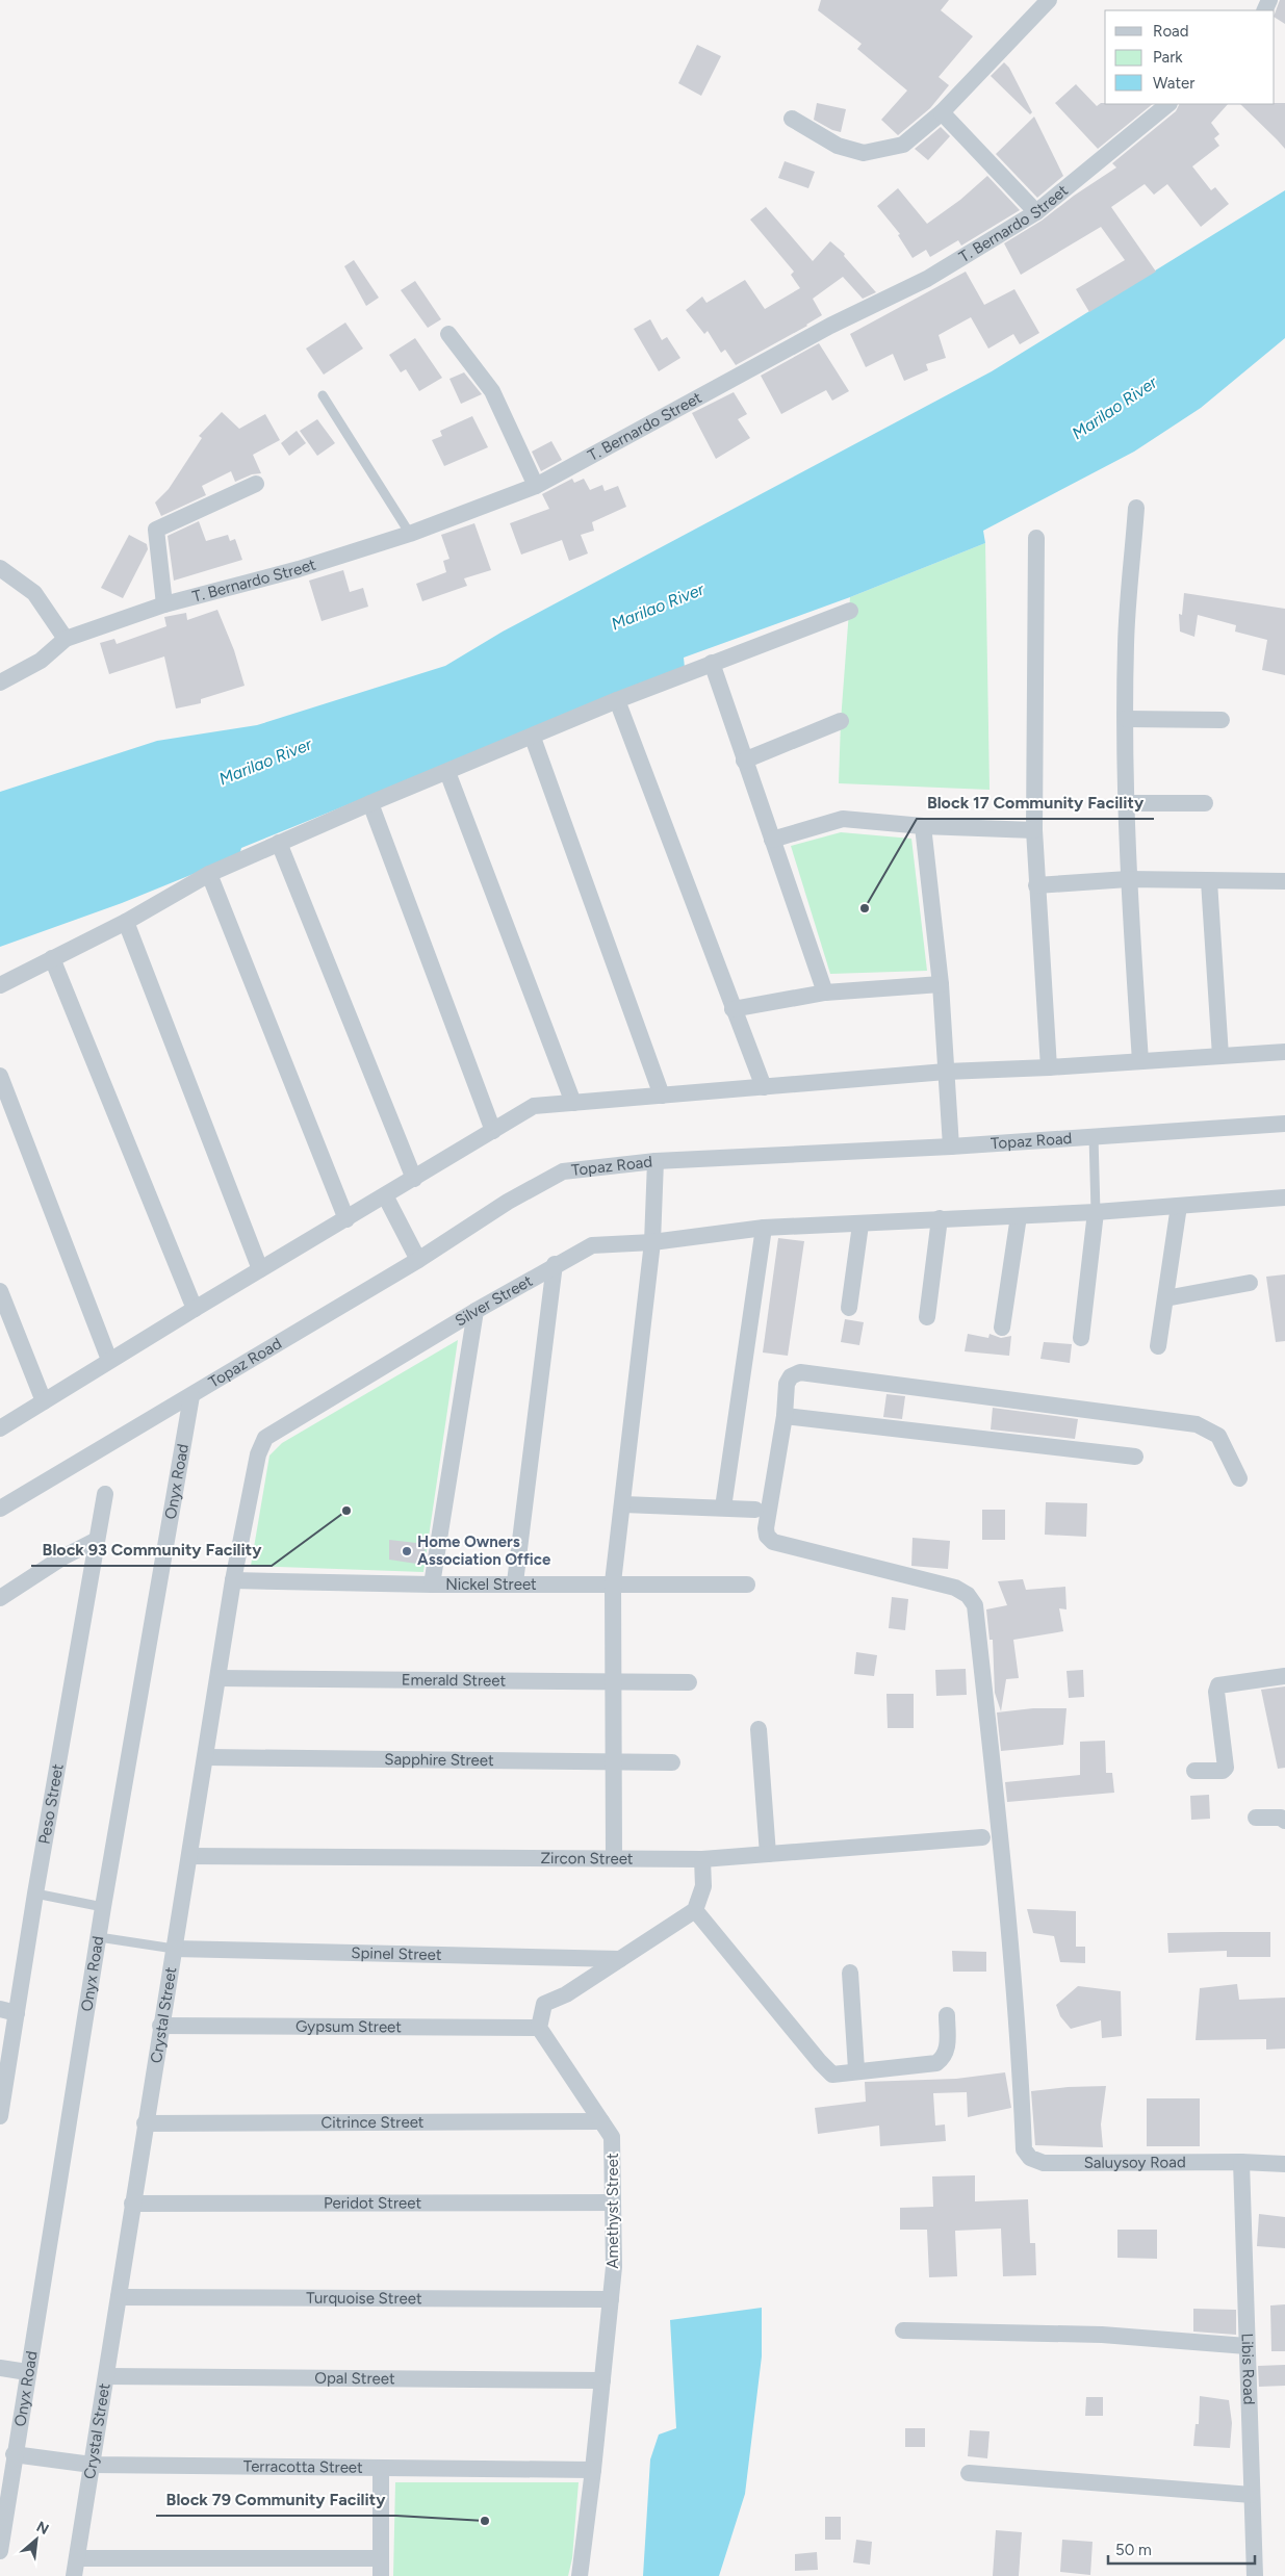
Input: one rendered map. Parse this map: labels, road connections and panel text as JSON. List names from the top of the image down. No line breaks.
{"streets":{"street":["T. Bernardo Street","Topaz Road","Silver Street","Onyx Road","Nickel Street","Emerald Street","Sapphire Street","Peso Street","Zircon Street","Spinel Street","Crystal Street","Gypsum Street","Citrince Street","Saluysoy Road","Peridot Street","Amethyst Street","Turquoise Street","Libis Road","Opal Street","Terracotta Street"]},"crossings":[["Topaz Road","Onyx Road"],["Silver Street","Crystal Street"],["Onyx Road","Terracotta Street"],["Nickel Street","Crystal Street"],["Emerald Street","Crystal Street"],["Sapphire Street","Crystal Street"],["Zircon Street","Crystal Street"],["Spinel Street","Crystal Street"],["Crystal Street","Gypsum Street"],["Crystal Street","Citrince Street"],["Crystal Street","Peridot Street"],["Crystal Street","Turquoise Street"],["Crystal Street","Opal Street"],["Crystal Street","Terracotta Street"],["Gypsum Street","Amethyst Street"],["Citrince Street","Amethyst Street"],["Saluysoy Road","Libis Road"],["Peridot Street","Amethyst Street"],["Amethyst Street","Turquoise Street"],["Amethyst Street","Opal Street"],["Amethyst Street","Terracotta Street"]],"water":["Marilao River"],"places":["Block 17 Community Facility","Block 93 Community Facility","Home Owners Association Office","Block 79 Community Facility"],"legend":["Road","Park","Water"],"scale_bar":"50 m","north":"top right"}
